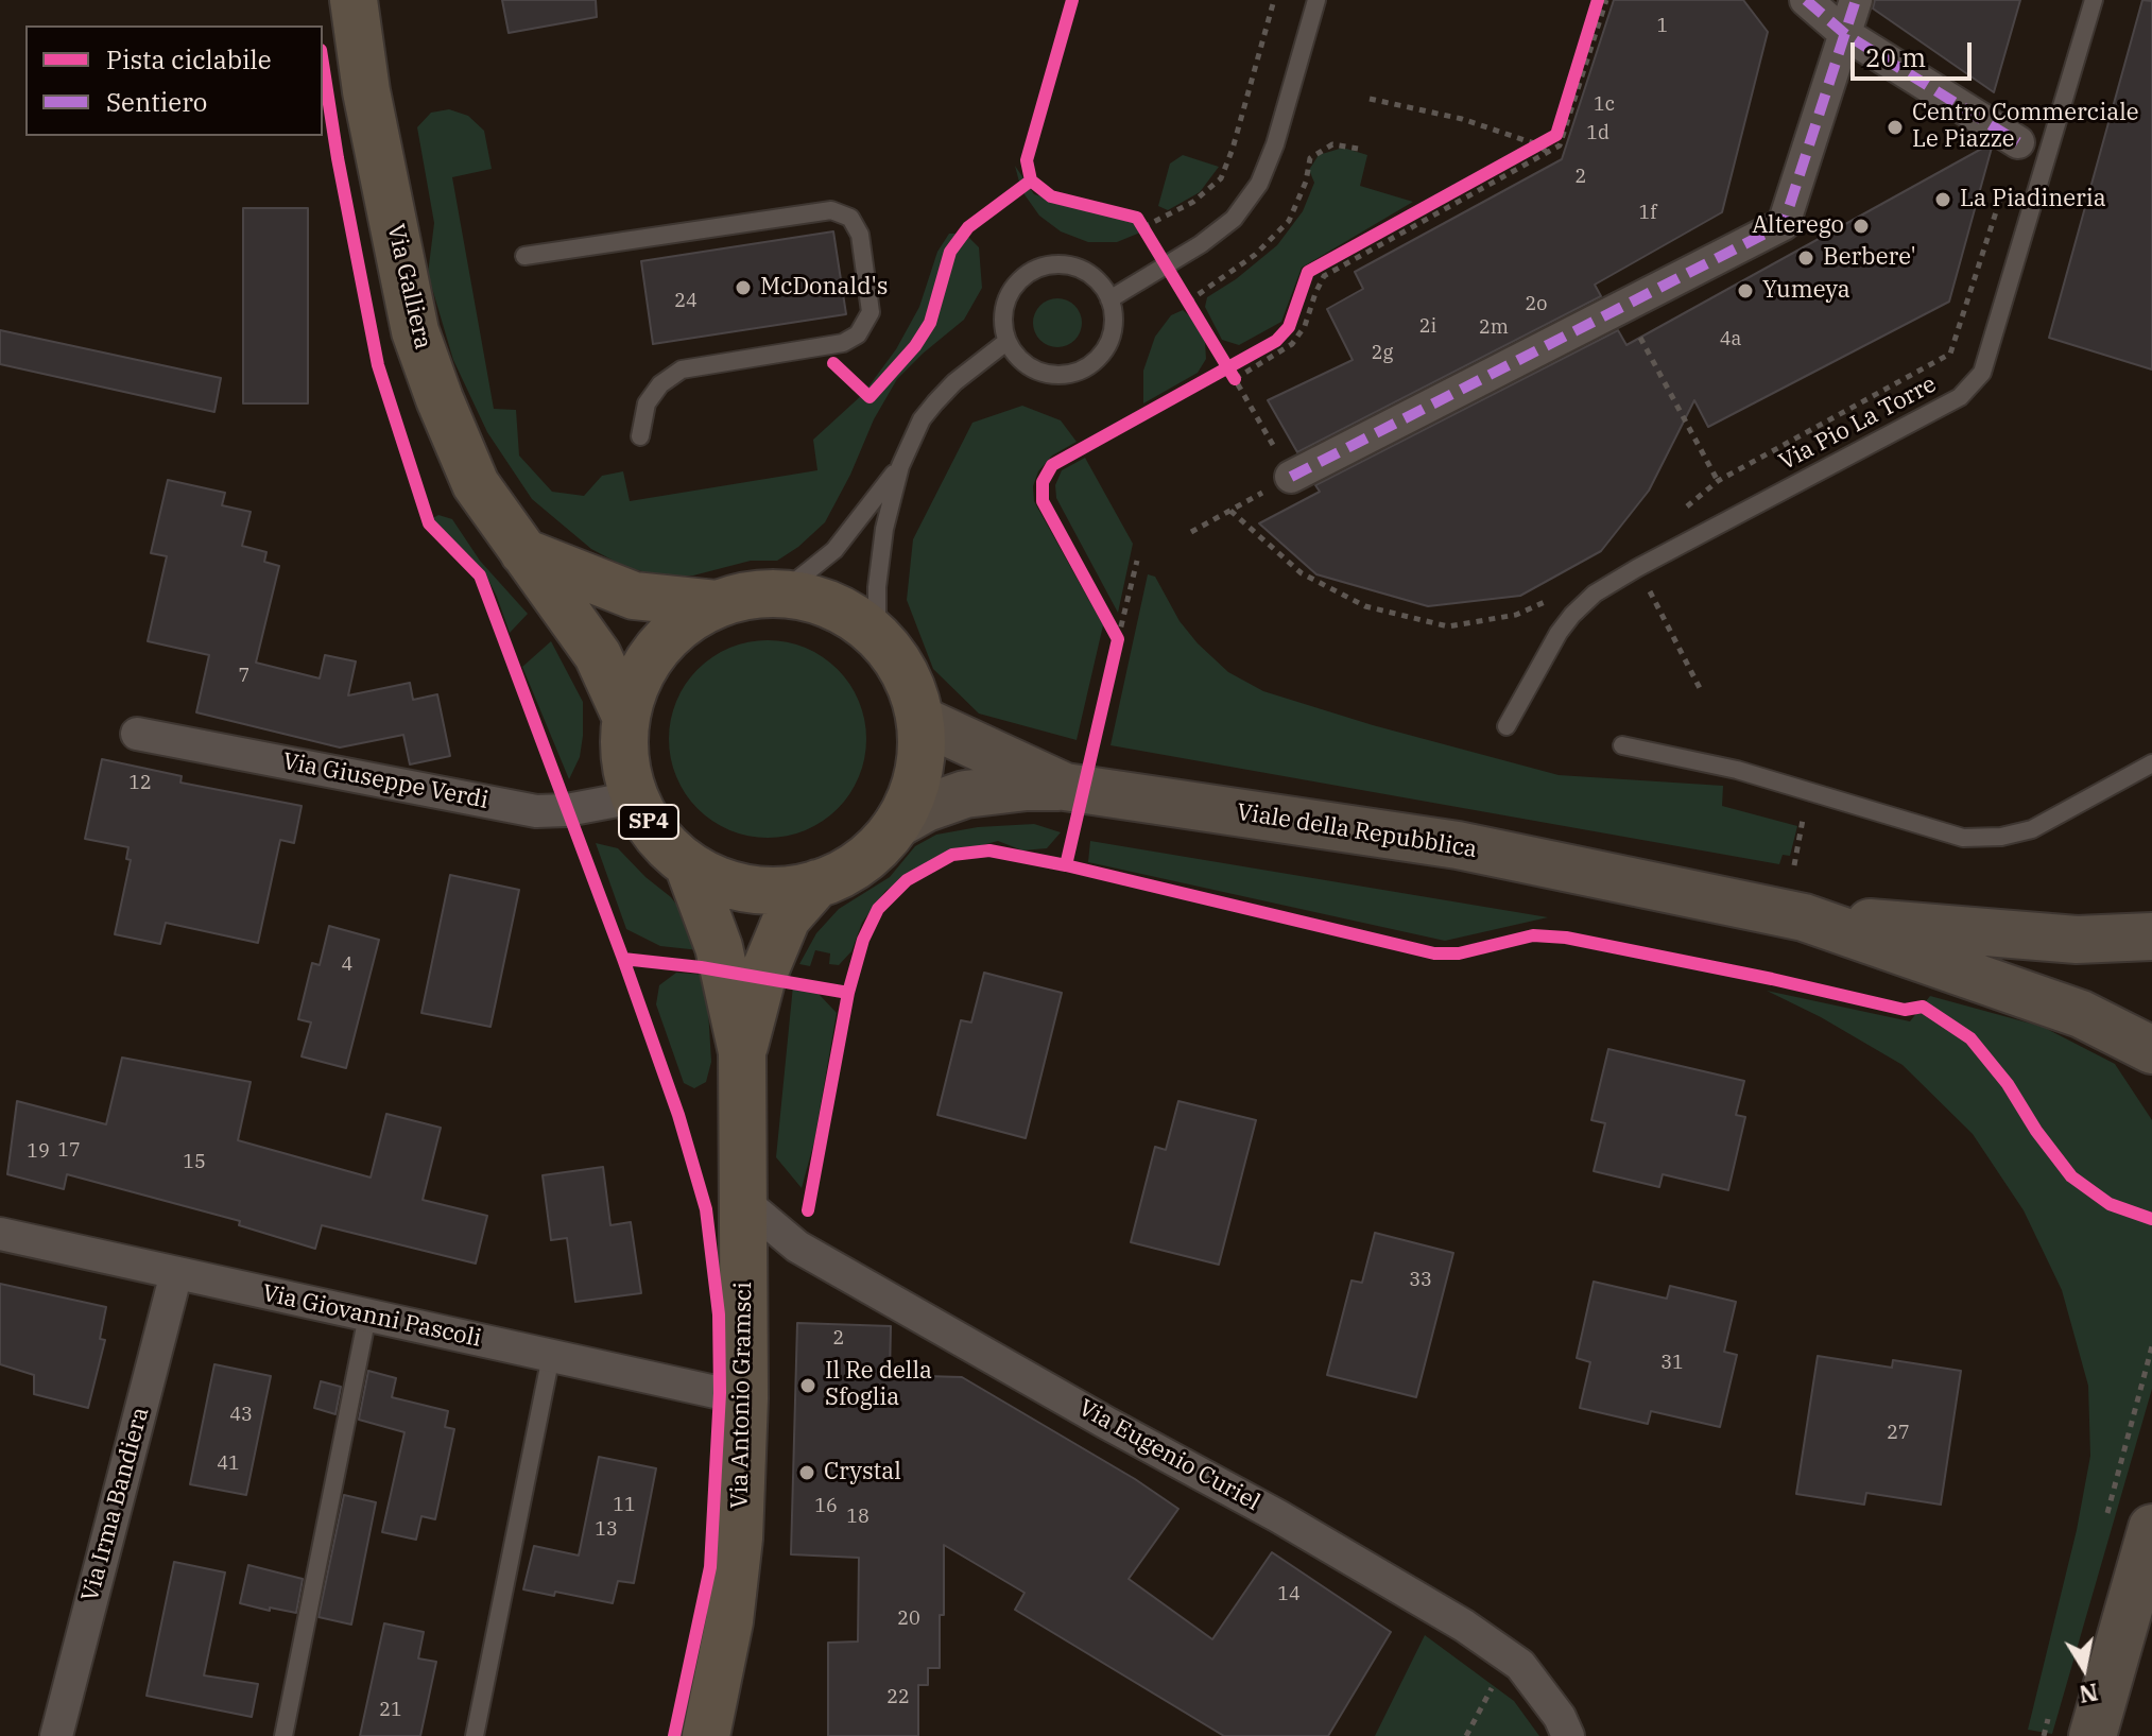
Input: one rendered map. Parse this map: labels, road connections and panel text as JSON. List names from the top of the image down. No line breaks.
{"streets":{"main road":["Via Galliera","SP4","Via Antonio Gramsci"],"street":["Via Giuseppe Verdi","Viale della Repubblica","Via Giovanni Pascoli","Via Eugenio Curiel","Via Irma Bandiera"],"lane":["Via Pio La Torre"]},"crossings":[["Via Galliera","Via Giuseppe Verdi"],["Via Galliera","SP4"],["Via Galliera","Viale della Repubblica"],["Via Galliera","Via Antonio Gramsci"],["Via Giuseppe Verdi","SP4"],["Via Giuseppe Verdi","Viale della Repubblica"],["Via Giuseppe Verdi","Via Antonio Gramsci"],["SP4","Viale della Repubblica"],["SP4","Via Antonio Gramsci"],["Viale della Repubblica","Via Antonio Gramsci"],["Via Giovanni Pascoli","Via Antonio Gramsci"],["Via Giovanni Pascoli","Via Irma Bandiera"],["Via Antonio Gramsci","Via Eugenio Curiel"]],"places":["Centro Commerciale Le Piazze","La Piadineria","Alterego","Berbere'","McDonald's","Yumeya","Il Re della Sfoglia","Crystal"],"house_numbers":["1","1c","1d","2","1f","24","2o","2i","2m","4a","2g","7","12","4","17","19","15","33","2","31","43","27","41","11","16","18","13","14","20","22","21"],"legend":["Pista ciclabile","Sentiero"],"scale_bar":"20 m","north":"bottom"}
